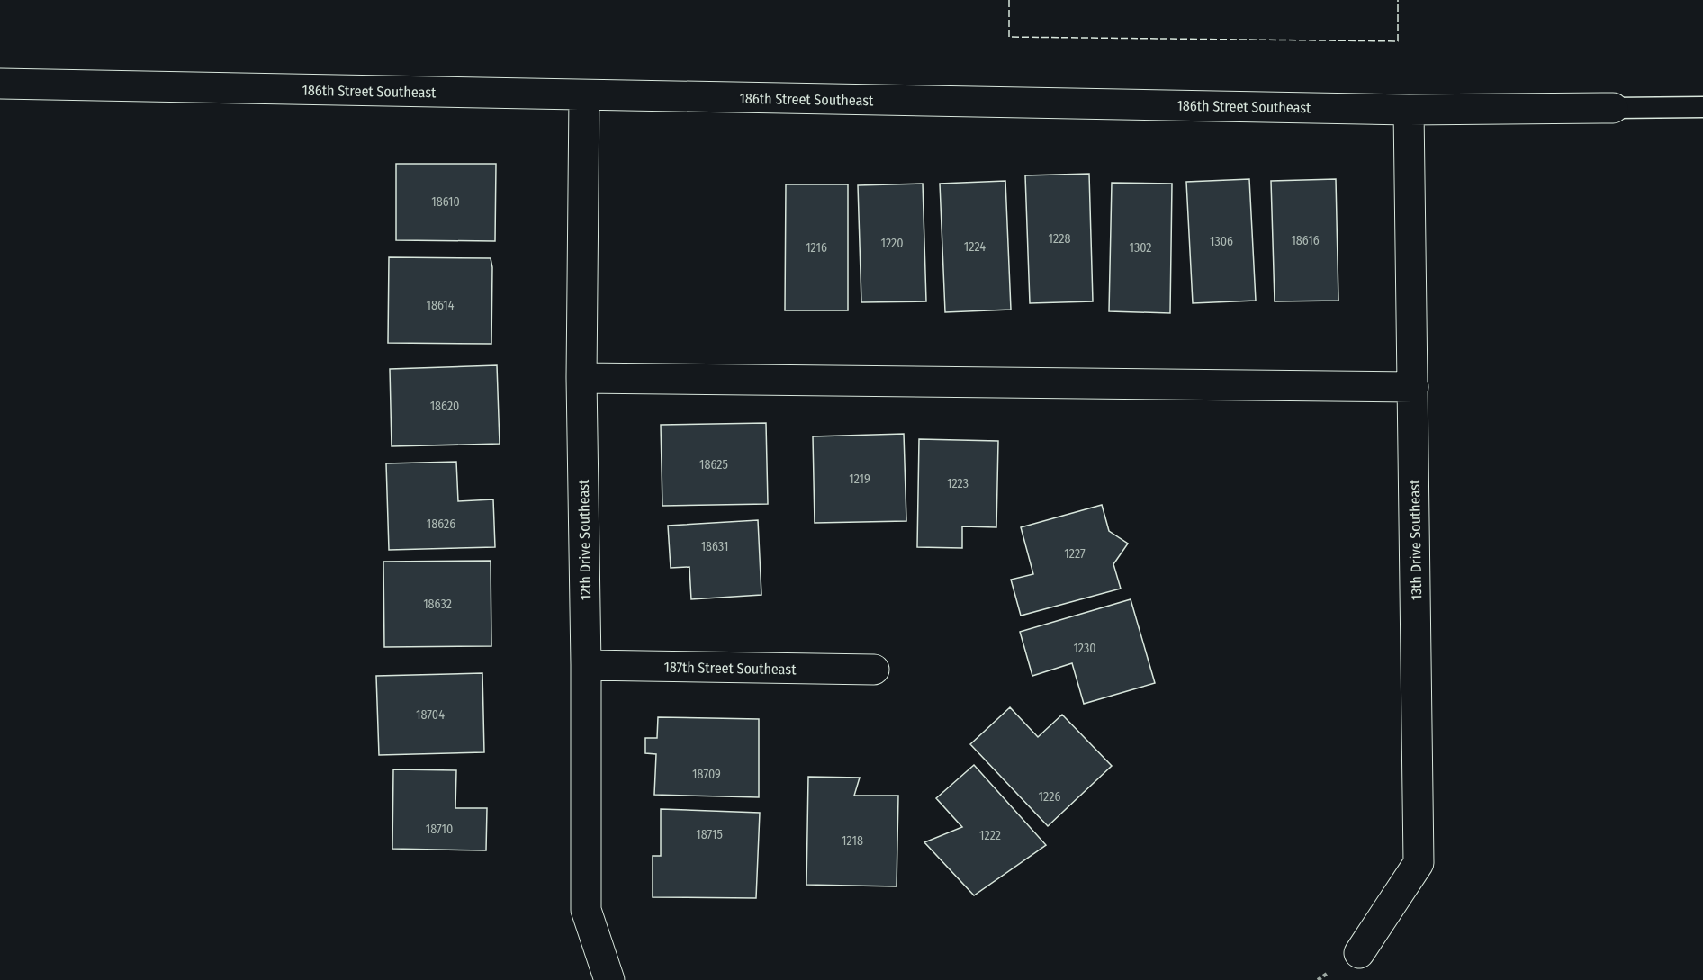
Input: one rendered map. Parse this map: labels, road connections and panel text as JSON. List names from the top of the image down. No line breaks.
{"streets":{"street":["186th Street Southeast","12th Drive Southeast","13th Drive Southeast","187th Street Southeast"]},"crossings":[["186th Street Southeast","12th Drive Southeast"],["186th Street Southeast","13th Drive Southeast"],["12th Drive Southeast","187th Street Southeast"]],"house_numbers":["18610","1228","18616","1306","1220","1224","1216","1302","18614","18620","18625","1219","1223","18626","18631","1227","18632","1230","18704","18709","1226","18710","18715","1222","1218"]}
